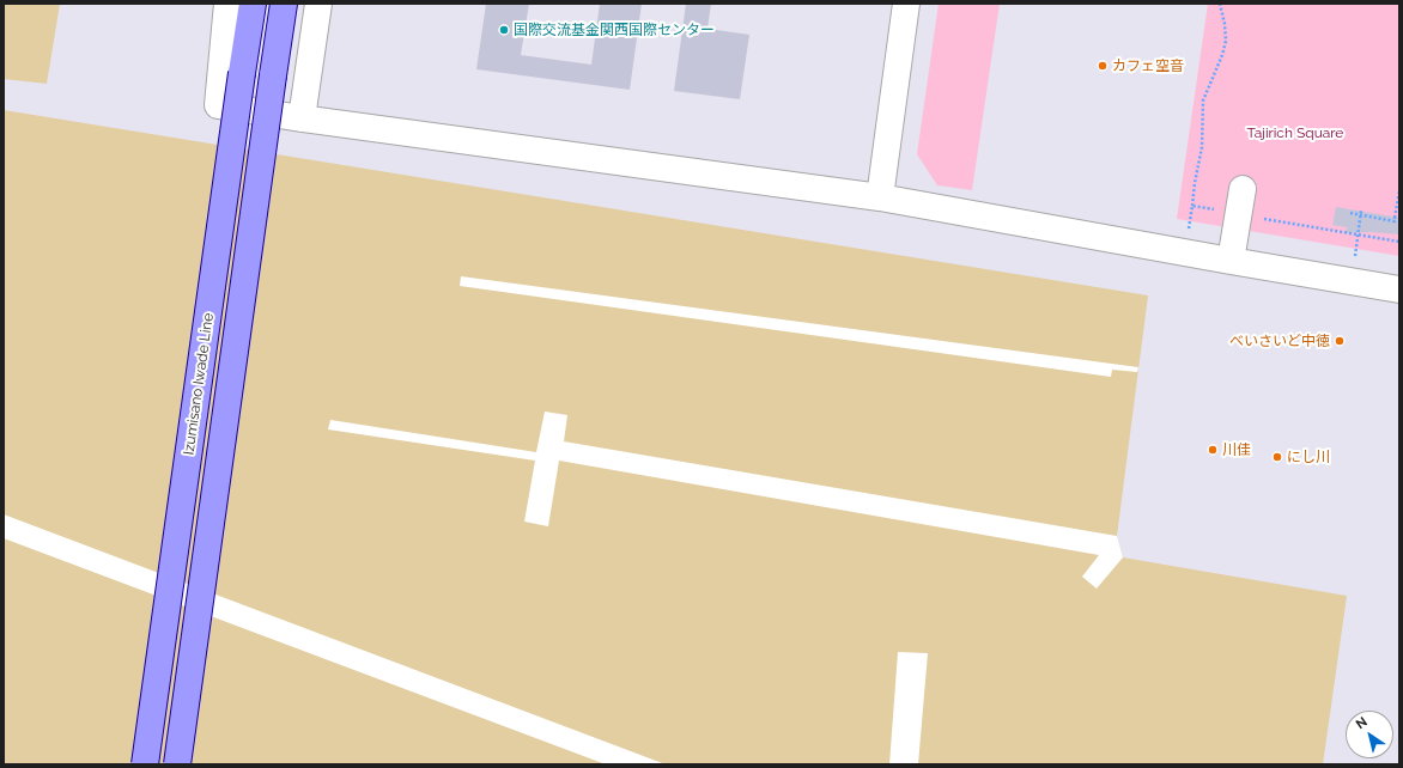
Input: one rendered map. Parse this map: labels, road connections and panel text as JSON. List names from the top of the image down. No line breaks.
{"streets":{"main road":["Izumisano Iwade Line"]},"parks":["Tajirich Square"],"places":["国際交流基金関西国際センター","カフェ空音","べいさいど中徳","川佳","にし川"],"north":"top left"}
